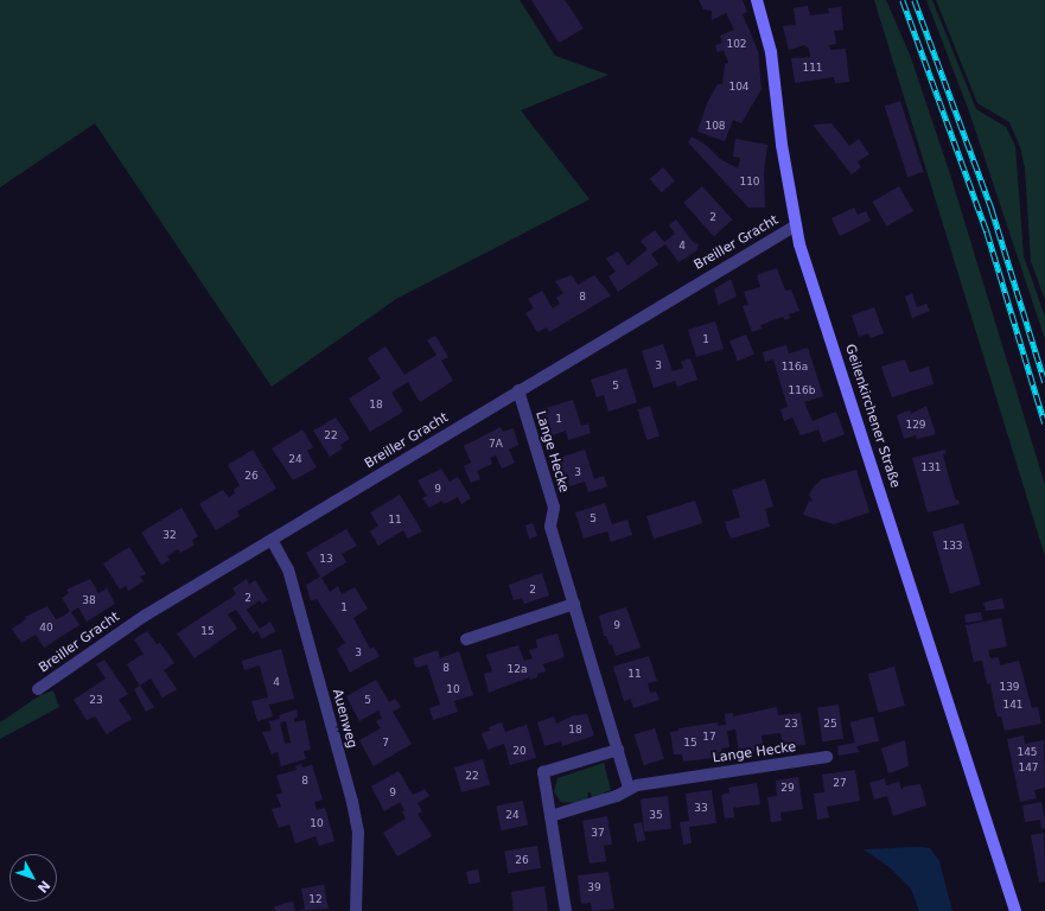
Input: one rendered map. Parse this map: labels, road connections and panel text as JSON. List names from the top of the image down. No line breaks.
{"streets":{"main road":["Geilenkirchener Straße"],"street":["Breiller Gracht","Lange Hecke","Auenweg"]},"crossings":[["Breiller Gracht","Geilenkirchener Straße"],["Breiller Gracht","Lange Hecke"],["Breiller Gracht","Auenweg"]],"house_numbers":["102","111","104","108","110","2","4","8","1","3","116a","5","116b","18","1","129","22","7A","24","131","3","26","9","5","11","32","133","13","2","2","38","1","9","40","15","3","8","12a","11","4","139","10","23","5","141","23","25","18","17","7","15","20","145","147","22","8","27","29","9","33","24","35","10","37","26","39","12"],"north":"bottom right"}
